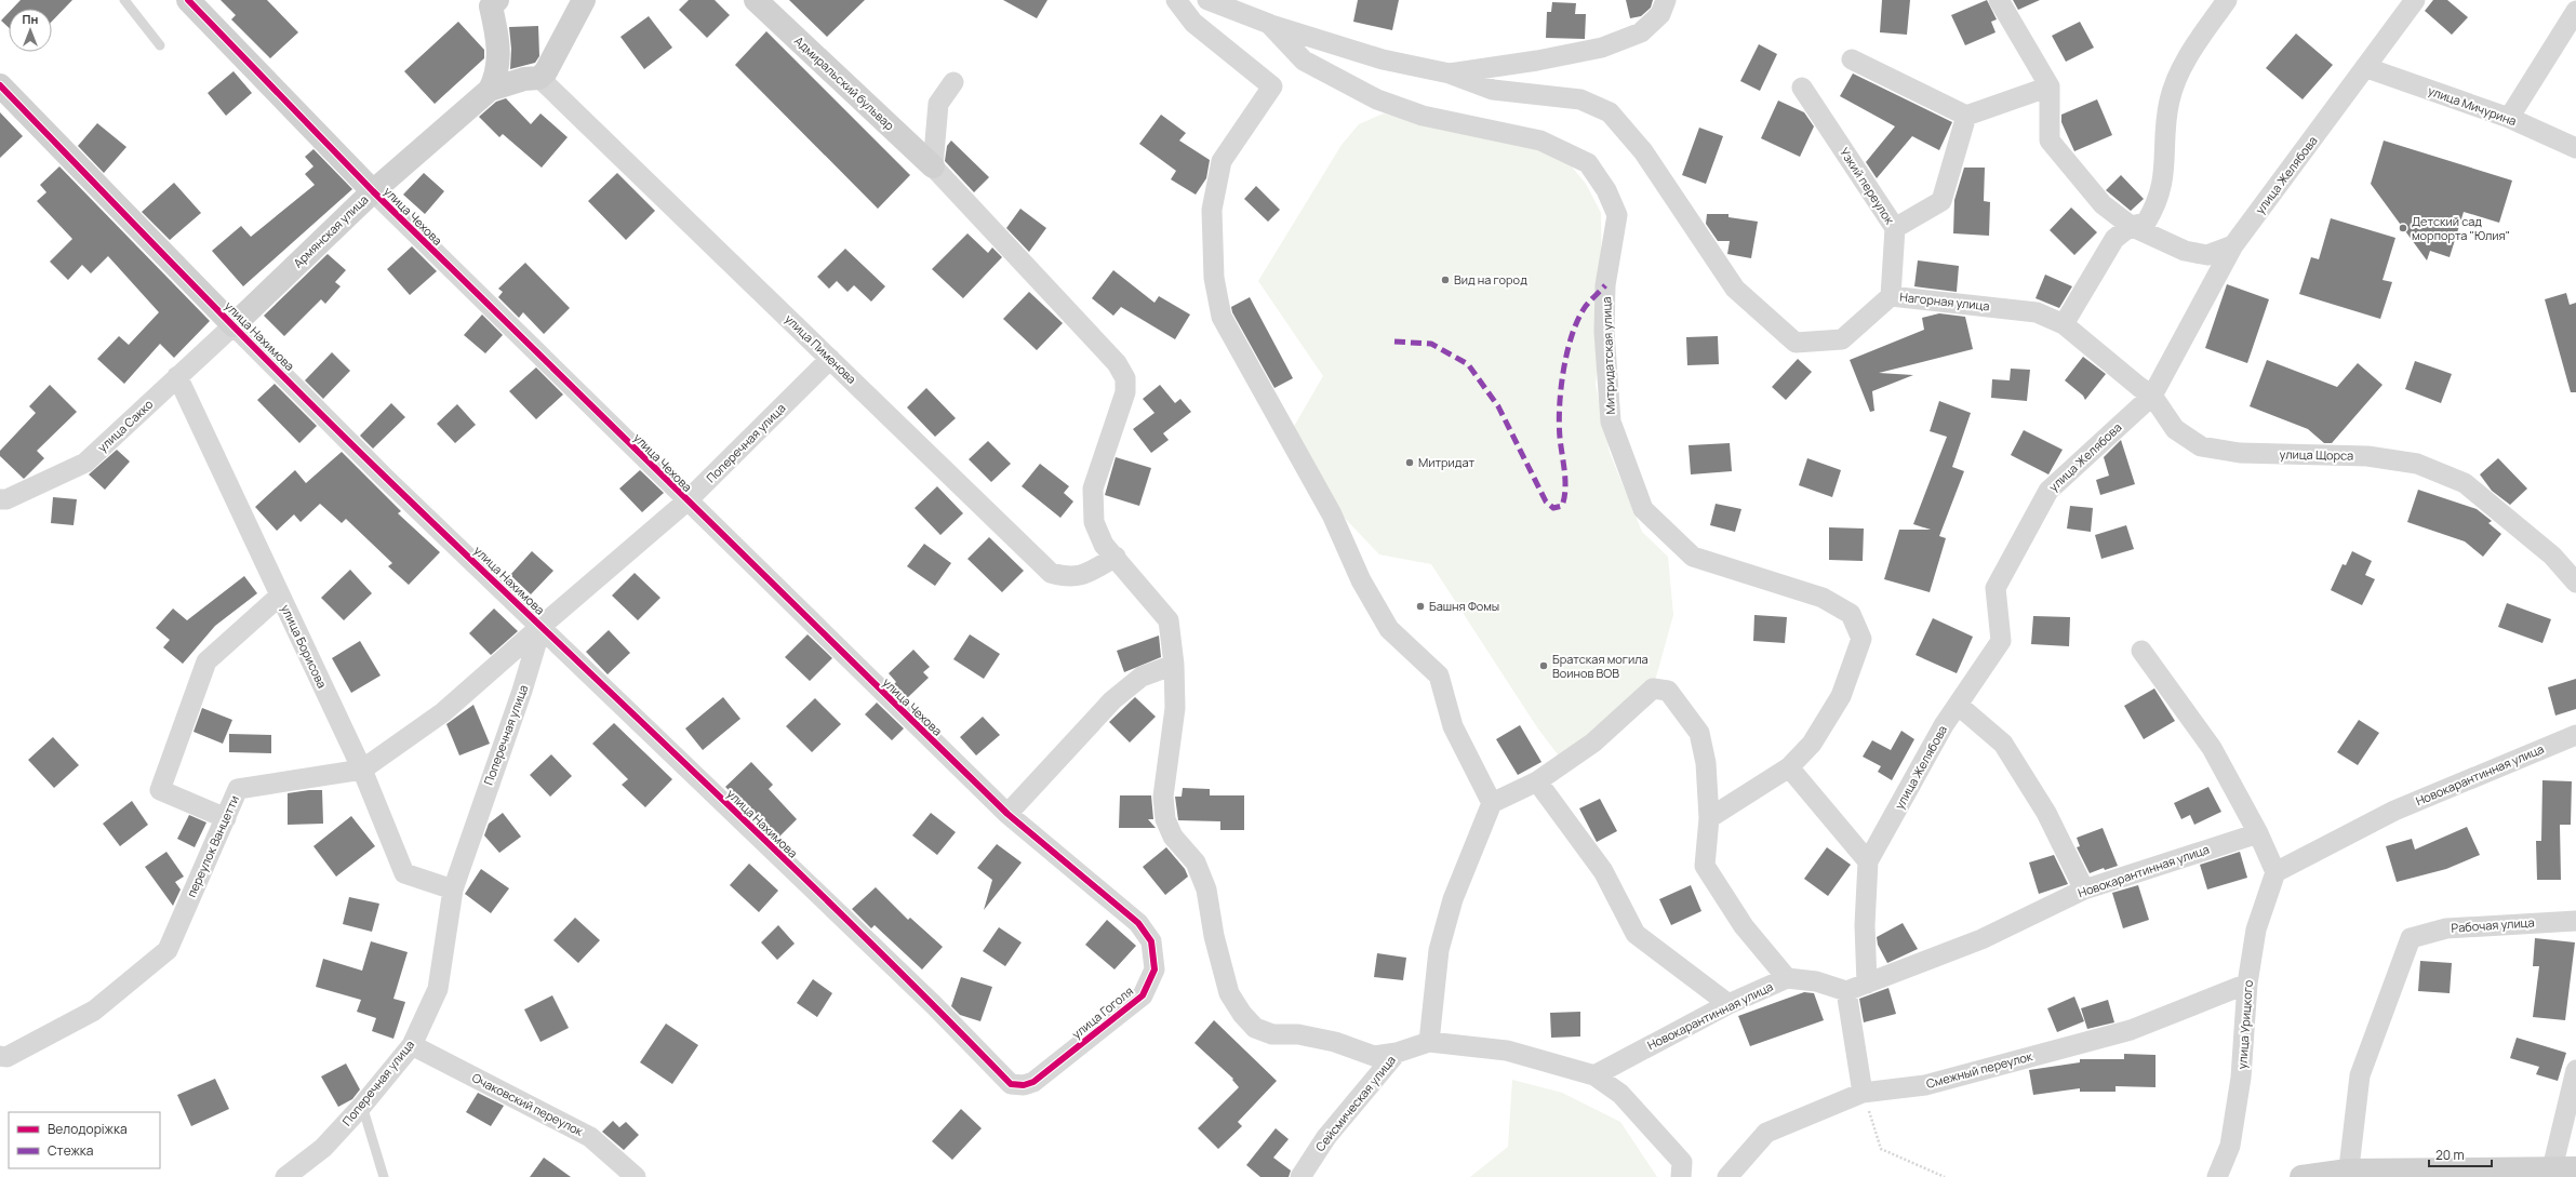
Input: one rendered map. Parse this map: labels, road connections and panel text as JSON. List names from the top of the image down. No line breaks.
{"streets":{"street":["Адмиральский бульвар","улица Мичурина","улица Желябова","Узкий переулок","улица Чехова","Армянская улица","Нагорная улица","улица Нахимова","улица Пименова","Митридатская улица","улица Сакко","Поперечная улица","улица Щорса","улица Борисова","Новокарантинная улица","переулок Ванцетти","Рабочая улица","улица Гоголя","улица Урицкого","Смежный переулок","Сейсмическая улица","Очаковский переулок"]},"crossings":[["улица Мичурина","улица Желябова"],["улица Желябова","улица Щорса"],["улица Желябова","Новокарантинная улица"],["Узкий переулок","Нагорная улица"],["улица Чехова","Армянская улица"],["улица Чехова","Поперечная улица"],["улица Чехова","улица Гоголя"],["Армянская улица","улица Нахимова"],["Армянская улица","улица Пименова"],["Армянская улица","улица Сакко"],["Нагорная улица","улица Щорса"],["улица Нахимова","улица Сакко"],["улица Нахимова","Поперечная улица"],["улица Нахимова","переулок Ванцетти"],["улица Нахимова","улица Гоголя"],["улица Пименова","Поперечная улица"],["улица Сакко","улица Борисова"],["Поперечная улица","улица Борисова"],["Поперечная улица","переулок Ванцетти"],["Поперечная улица","Очаковский переулок"],["улица Борисова","переулок Ванцетти"],["Новокарантинная улица","улица Урицкого"],["улица Урицкого","Смежный переулок"]],"places":["Детский сад морпорта \"Юлия\"","Вид на город","Митридат","Башня Фомы","Братская могила Воинов ВОВ"],"legend":["Велодоріжка","Стежка"],"scale_bar":"20 m","north":"top"}
